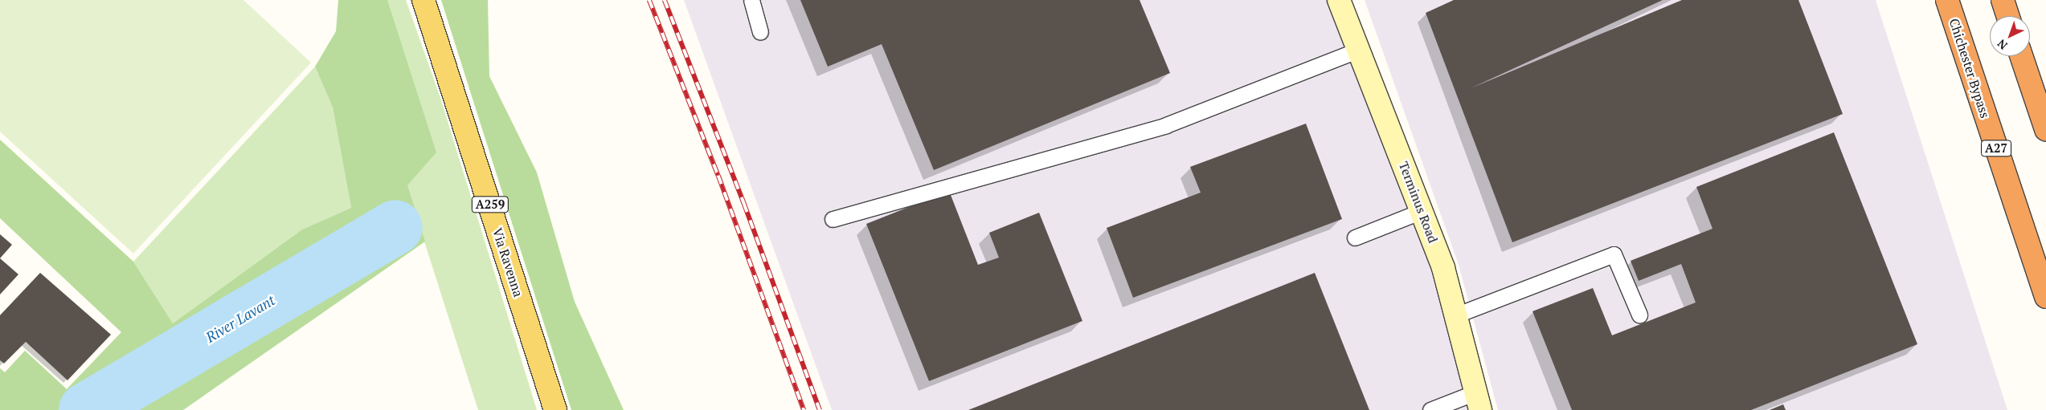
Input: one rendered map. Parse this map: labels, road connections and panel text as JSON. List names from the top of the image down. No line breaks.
{"streets":{"highway":["Chichester Bypass","A27"],"main road":["A259","Via Ravenna"],"street":["Terminus Road"]},"water":["River Lavant"],"north":"bottom left"}
